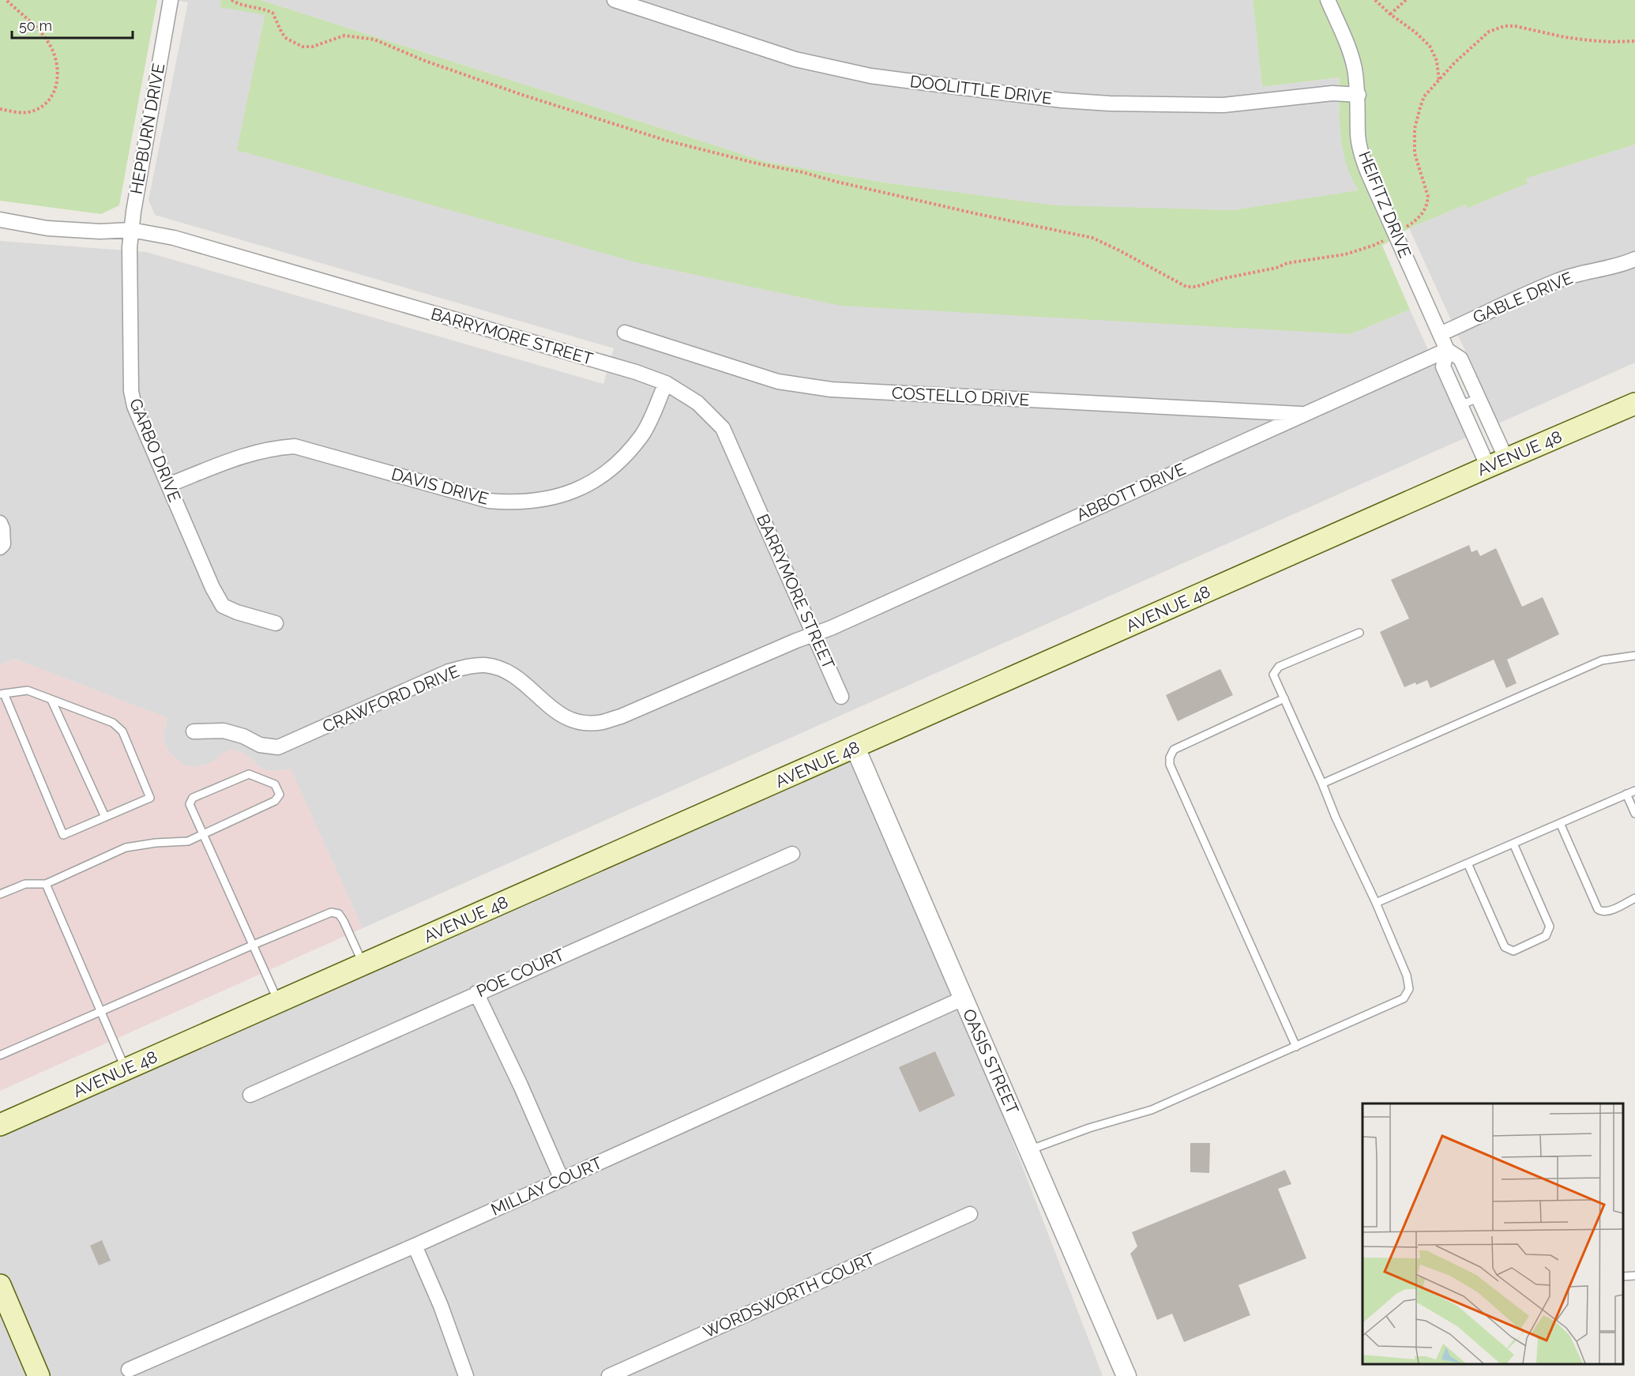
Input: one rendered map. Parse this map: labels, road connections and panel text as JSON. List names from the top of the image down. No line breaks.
{"streets":{"main road":["AVENUE 48"],"street":["DOOLITTLE DRIVE","HEPBURN DRIVE","HEIFITZ DRIVE","GABLE DRIVE","BARRYMORE STREET","COSTELLO DRIVE","GARBO DRIVE","DAVIS DRIVE","ABBOTT DRIVE","CRAWFORD DRIVE","POE COURT","OASIS STREET","MILLAY COURT","WORDSWORTH COURT"]},"crossings":[["DOOLITTLE DRIVE","HEIFITZ DRIVE"],["HEPBURN DRIVE","BARRYMORE STREET"],["HEPBURN DRIVE","GARBO DRIVE"],["HEIFITZ DRIVE","GABLE DRIVE"],["HEIFITZ DRIVE","AVENUE 48"],["HEIFITZ DRIVE","ABBOTT DRIVE"],["BARRYMORE STREET","GARBO DRIVE"],["BARRYMORE STREET","DAVIS DRIVE"],["BARRYMORE STREET","ABBOTT DRIVE"],["BARRYMORE STREET","CRAWFORD DRIVE"],["COSTELLO DRIVE","ABBOTT DRIVE"],["GARBO DRIVE","DAVIS DRIVE"],["AVENUE 48","OASIS STREET"],["ABBOTT DRIVE","CRAWFORD DRIVE"],["OASIS STREET","MILLAY COURT"]],"scale_bar":"50 m"}
